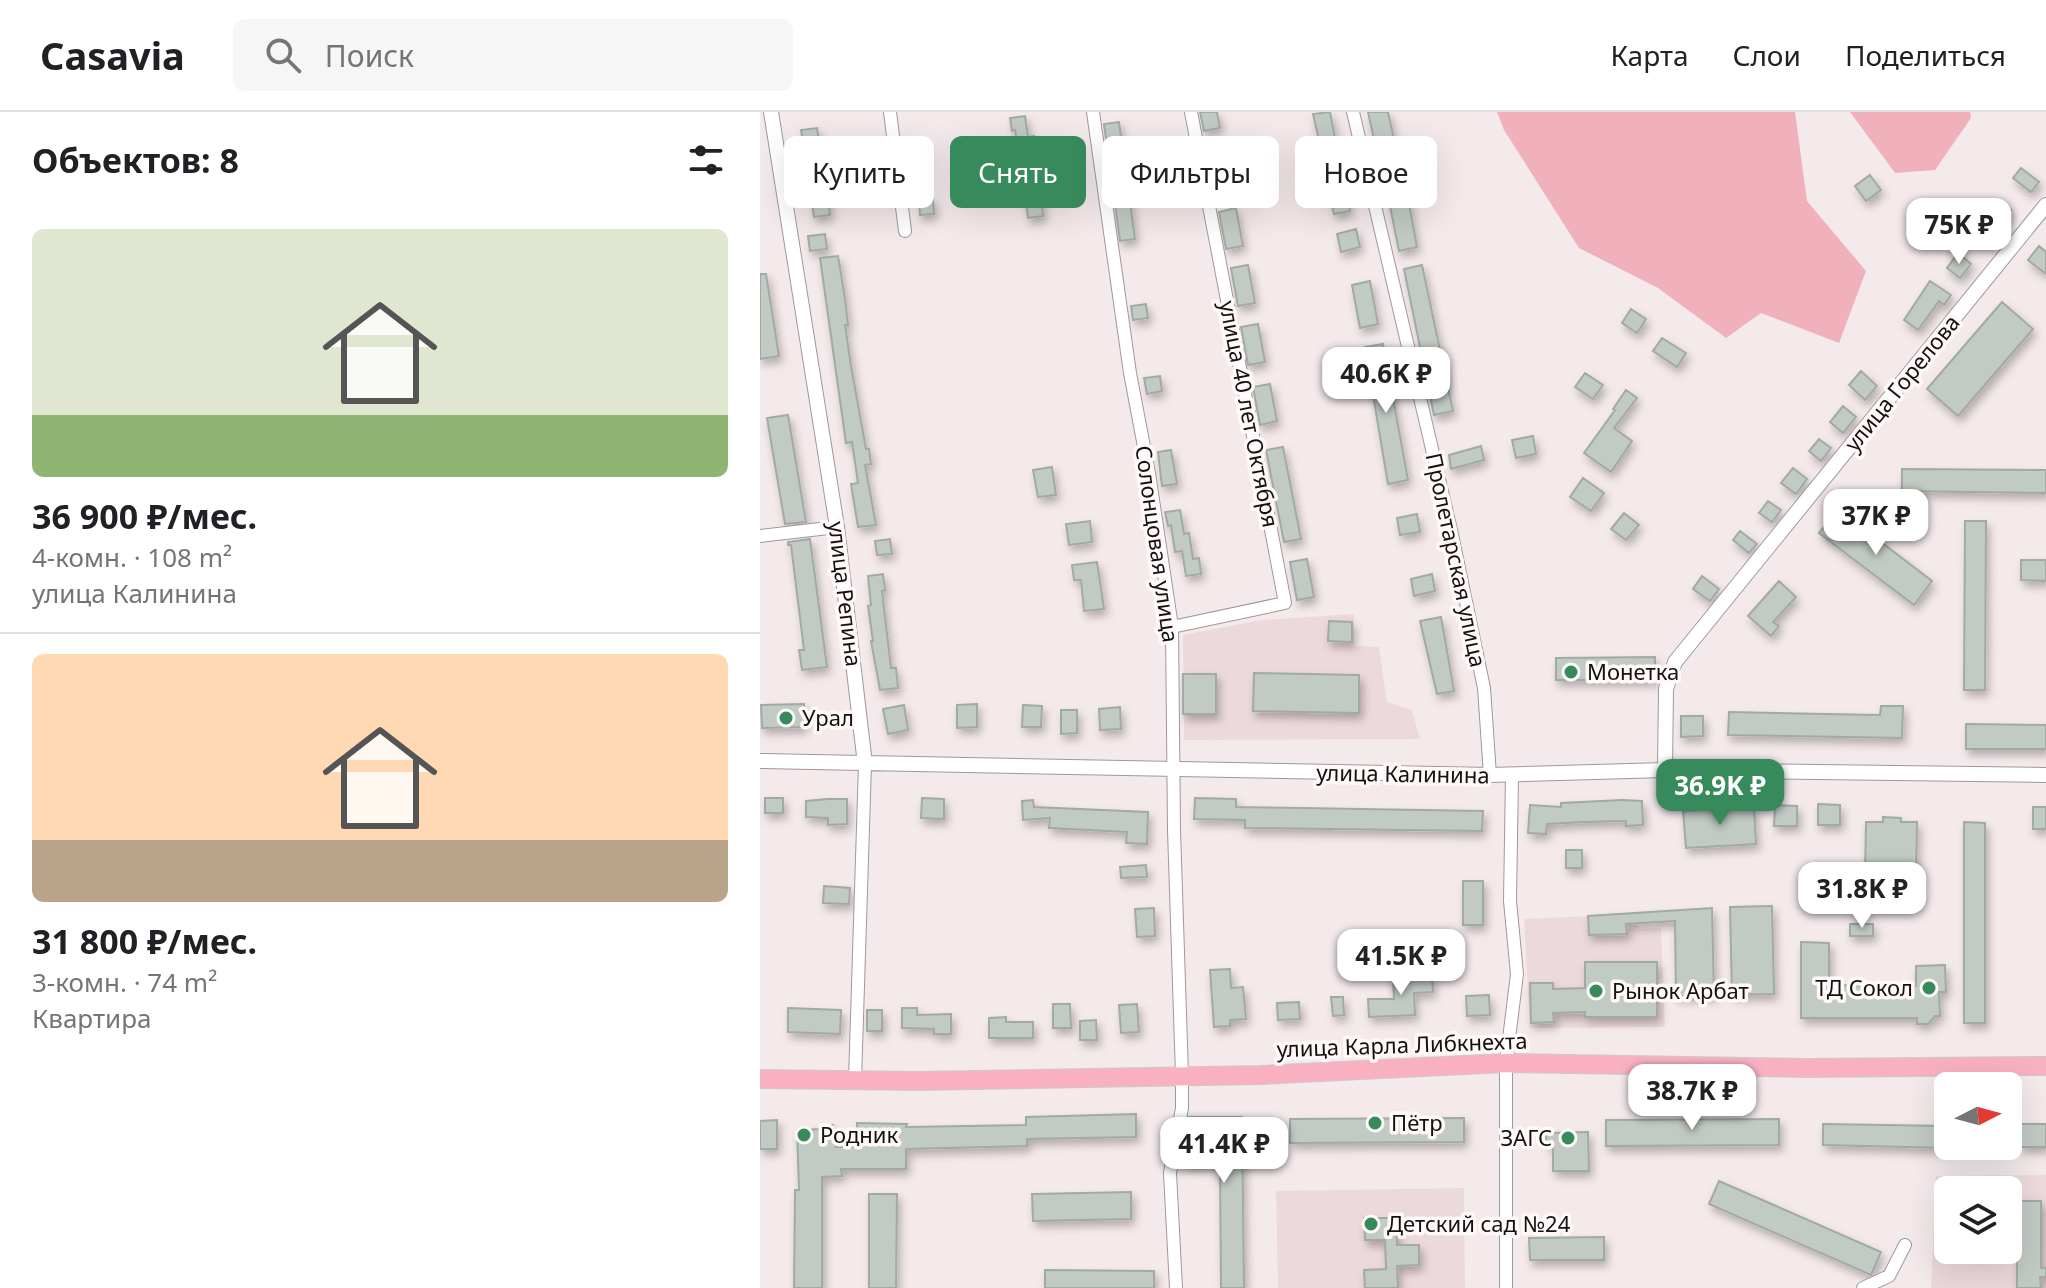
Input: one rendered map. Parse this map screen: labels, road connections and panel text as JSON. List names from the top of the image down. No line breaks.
{"streets":{"main road":["улица Карла Либкнехта"],"street":["улица Горелова","улица 40 лет Октября","Солонцовая улица","Пролетарская улица","улица Репина","улица Калинина"]},"crossings":[["улица Горелова","улица Калинина"],["улица 40 лет Октября","Солонцовая улица"],["Солонцовая улица","улица Калинина"],["Солонцовая улица","улица Карла Либкнехта"],["Пролетарская улица","улица Калинина"],["улица Репина","улица Калинина"],["улица Репина","улица Карла Либкнехта"]],"places":["Монетка","Урал","ТД Сокол","Рынок Арбат","Пётр","Родник","ЗАГС","Детский сад №24"],"north":"right","page":{"header":"Casavia","search":"Поиск","nav":["Карта","Слои","Поделиться"],"heading":"Объектов: 8","chip":["Купить","Снять","Фильтры","Новое"],"price":["75K ₽","40.6K ₽","37K ₽","36.9K ₽","31.8K ₽","41.5K ₽","38.7K ₽","41.4K ₽"],"list":[{"name":"36 900 ₽/мес.","note":"4-комн. · 108 m² · улица Калинина"},{"name":"31 800 ₽/мес.","note":"3-комн. · 74 m² · Квартира"}]}}
